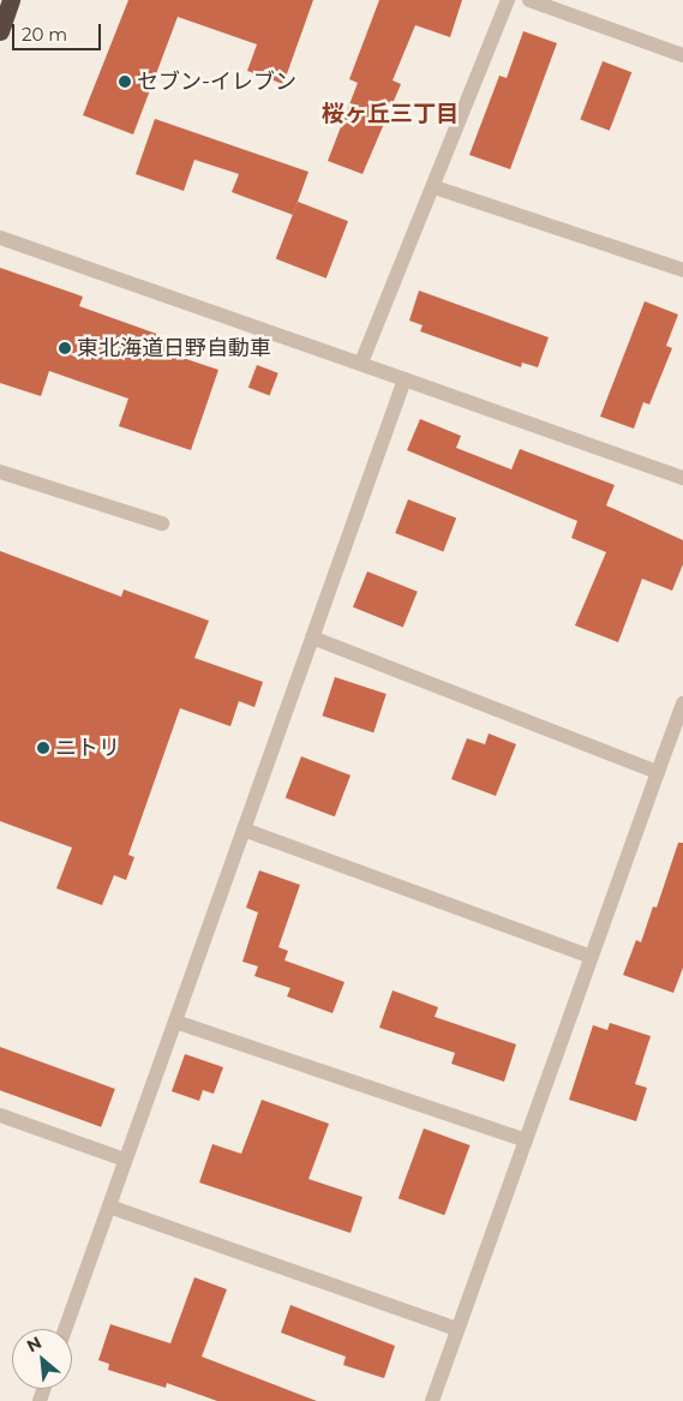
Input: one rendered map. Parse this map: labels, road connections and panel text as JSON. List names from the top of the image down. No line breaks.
{"districts":["桜ヶ丘三丁目"],"places":["セブン-イレブン","東北海道日野自動車","ニトリ"],"scale_bar":"20 m","north":"top left"}
